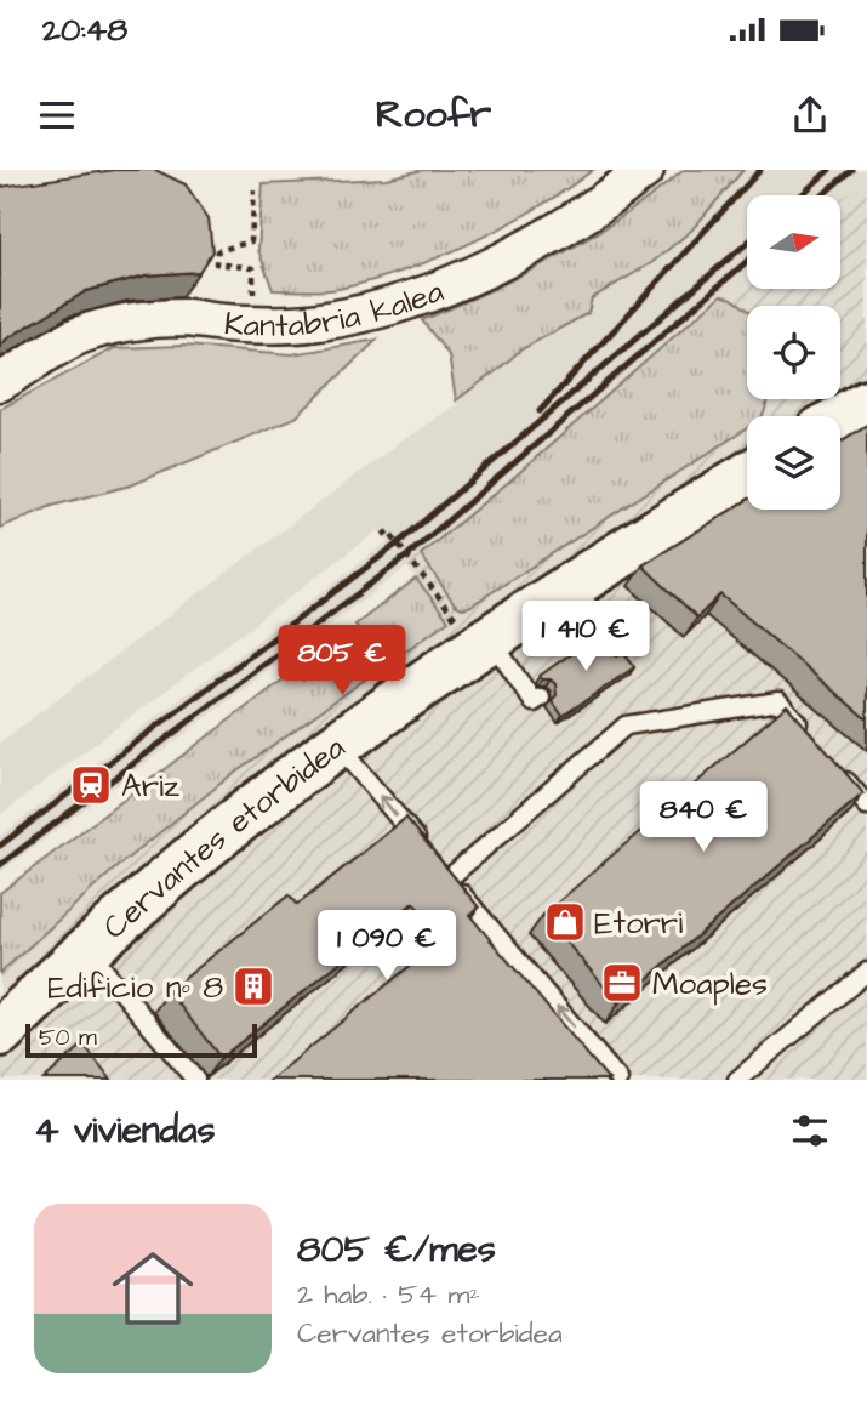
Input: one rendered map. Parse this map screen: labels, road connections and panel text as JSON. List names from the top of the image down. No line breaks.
{"streets":{"street":["Kantabria kalea","Cervantes etorbidea"]},"places":{"station":["Ariz"],"shop":["Etorri"],"office":["Moaples"],"building":["Edificio nº 8"]},"scale_bar":"50 m","north":"right","page":{"status":"20:48","header":"Roofr","price":["1 410 €","805 €","840 €","1 090 €"],"scale":"50 m","heading":"4 viviendas","list":[{"name":"805 €/mes","note":"2 hab. · 54 m² · Cervantes etorbidea"}]}}
